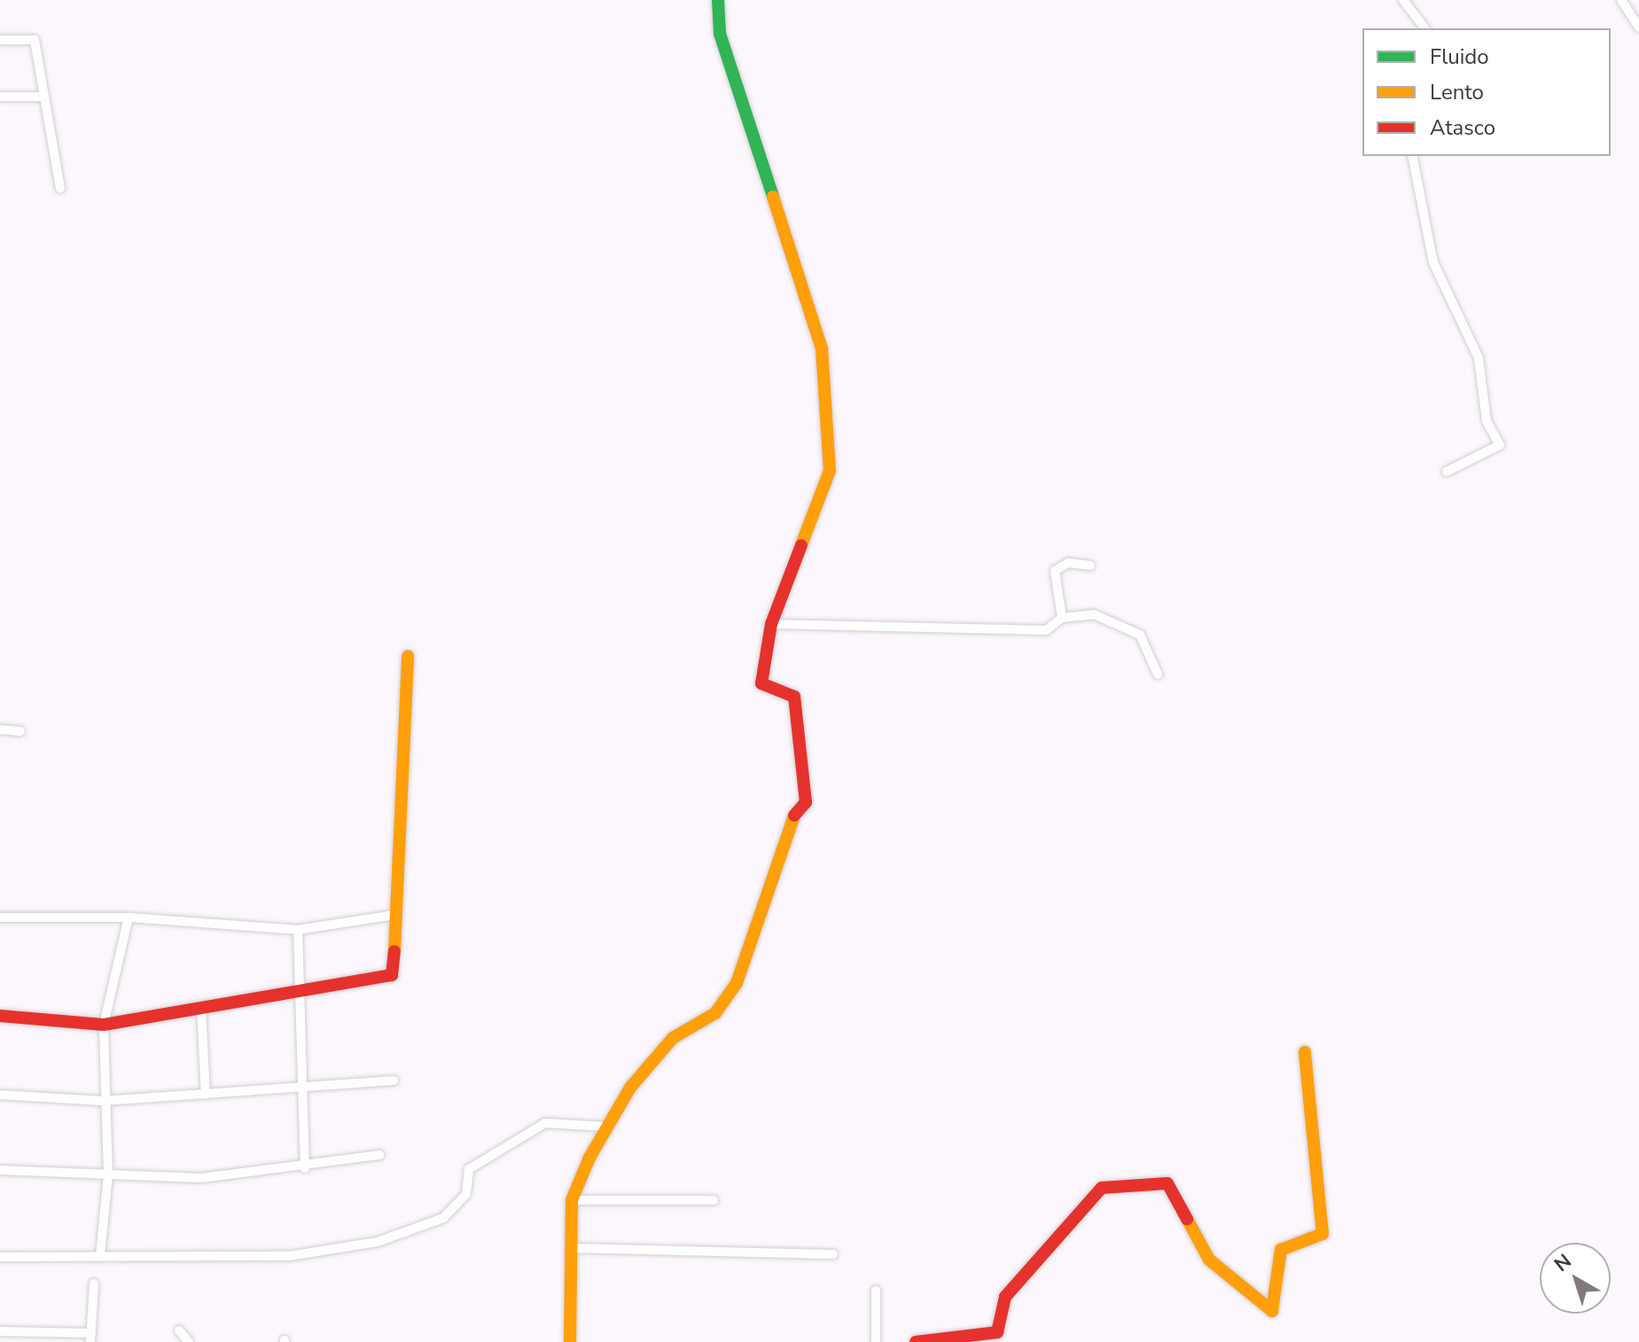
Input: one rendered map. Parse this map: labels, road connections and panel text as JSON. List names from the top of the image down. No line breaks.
{"legend":["Fluido","Lento","Atasco"],"north":"top left"}
